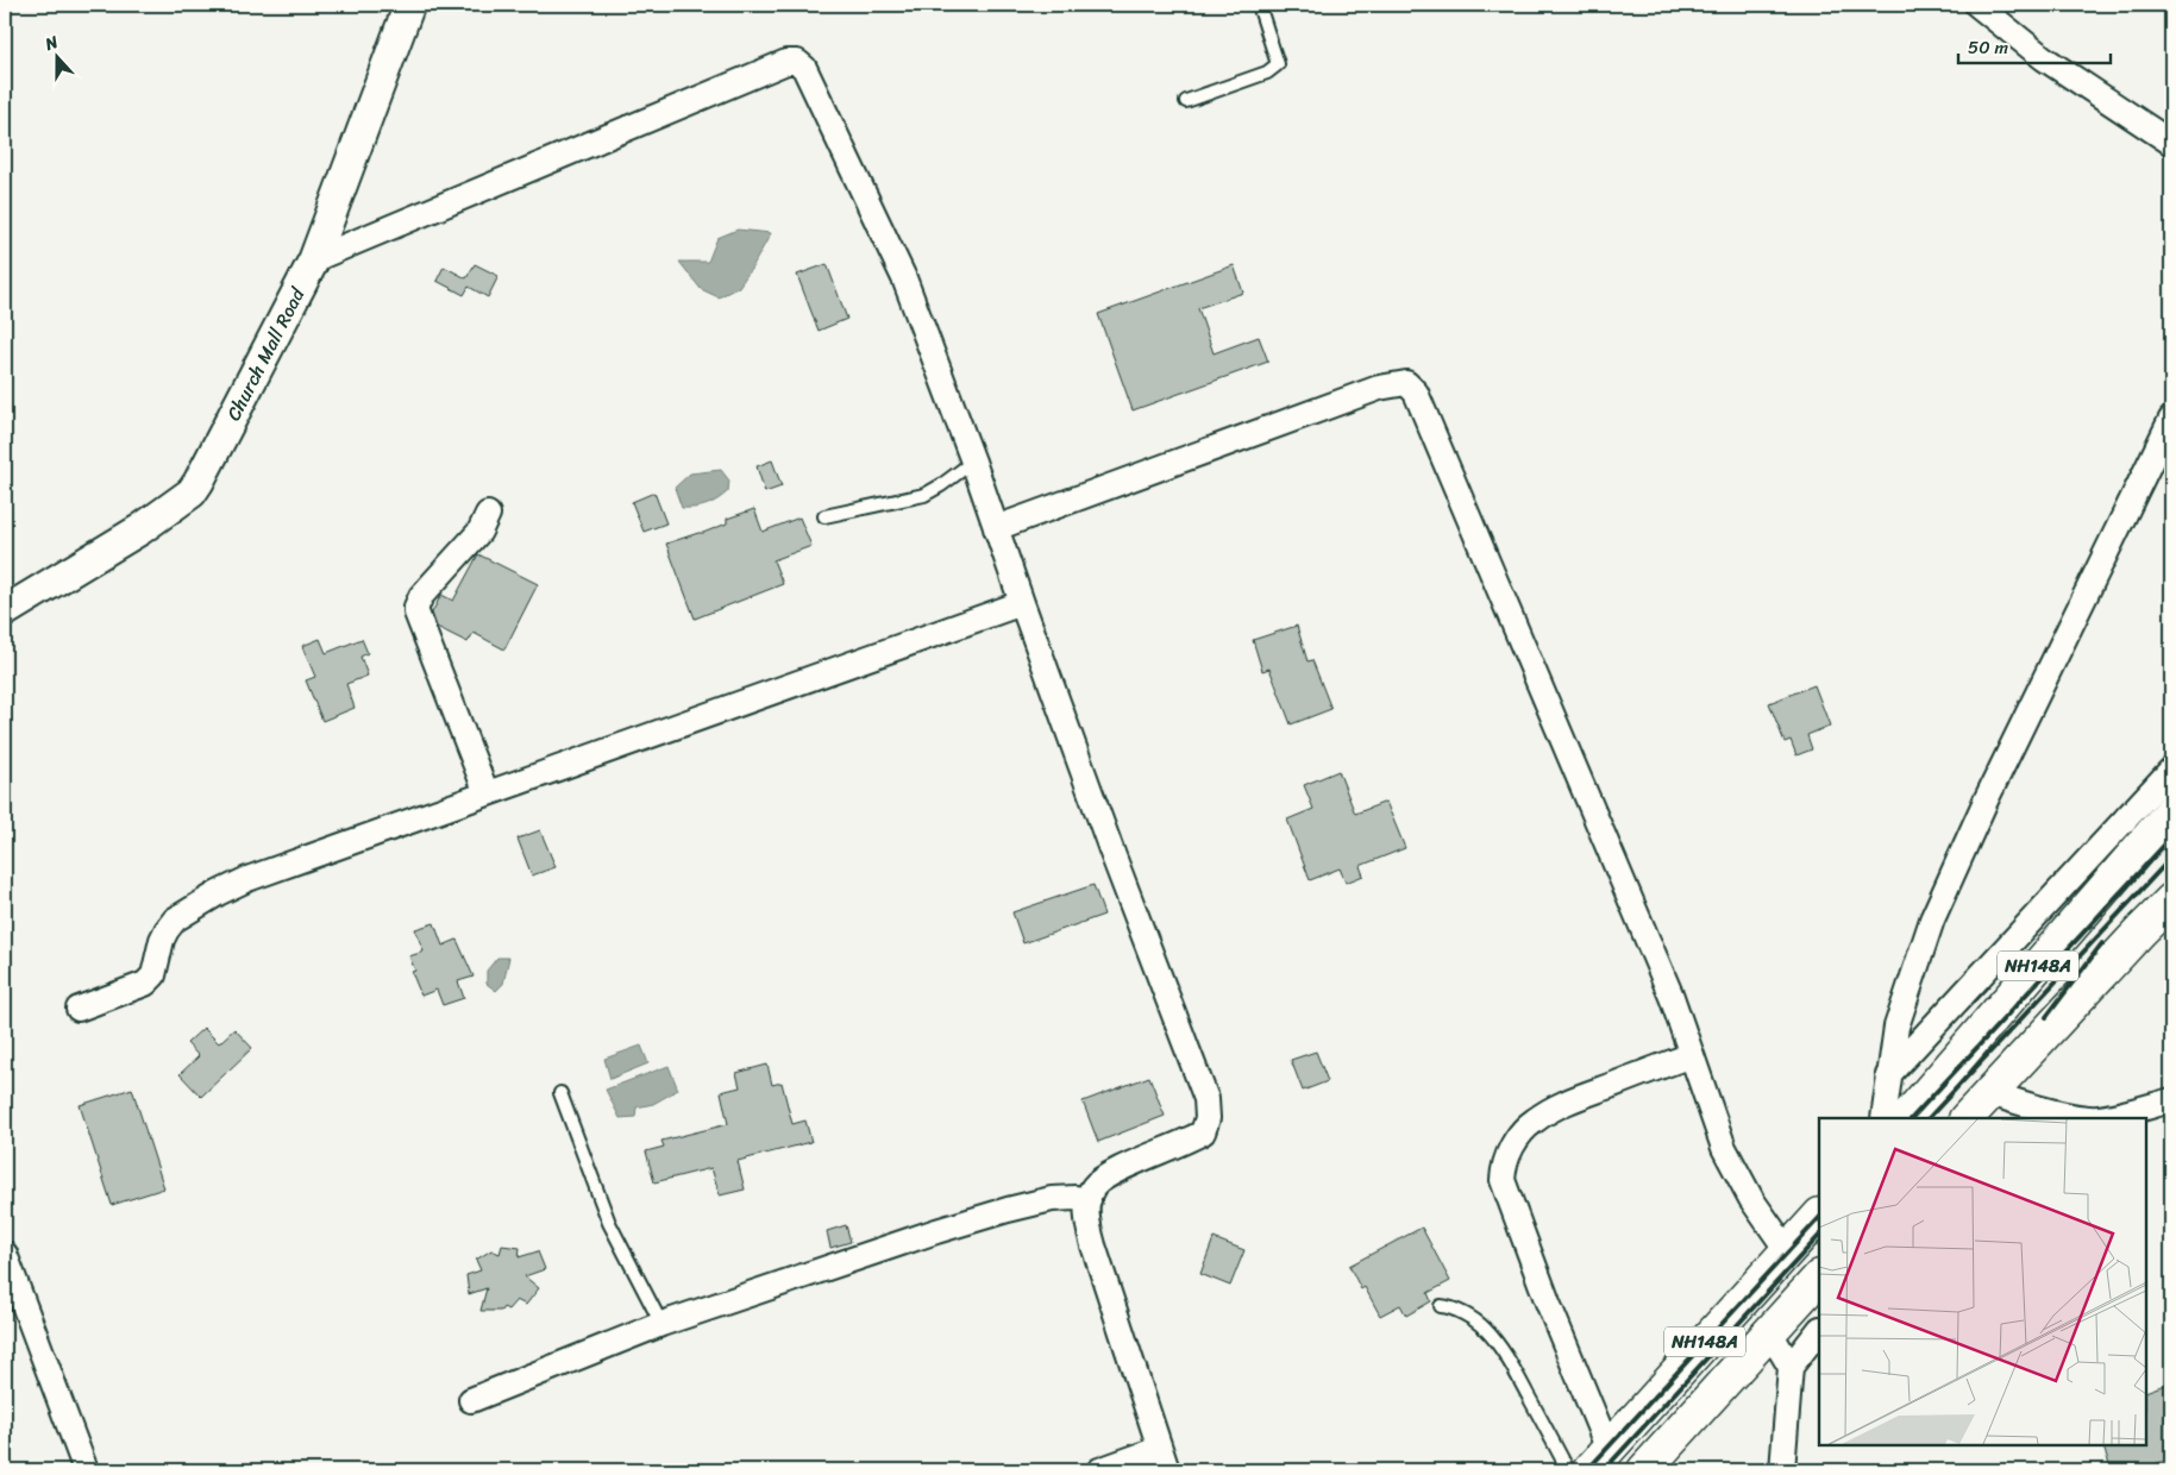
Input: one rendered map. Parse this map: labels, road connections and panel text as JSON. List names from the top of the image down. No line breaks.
{"streets":{"highway":["NH148A"],"street":["Church Mall Road"]},"scale_bar":"50 m","north":"top"}
